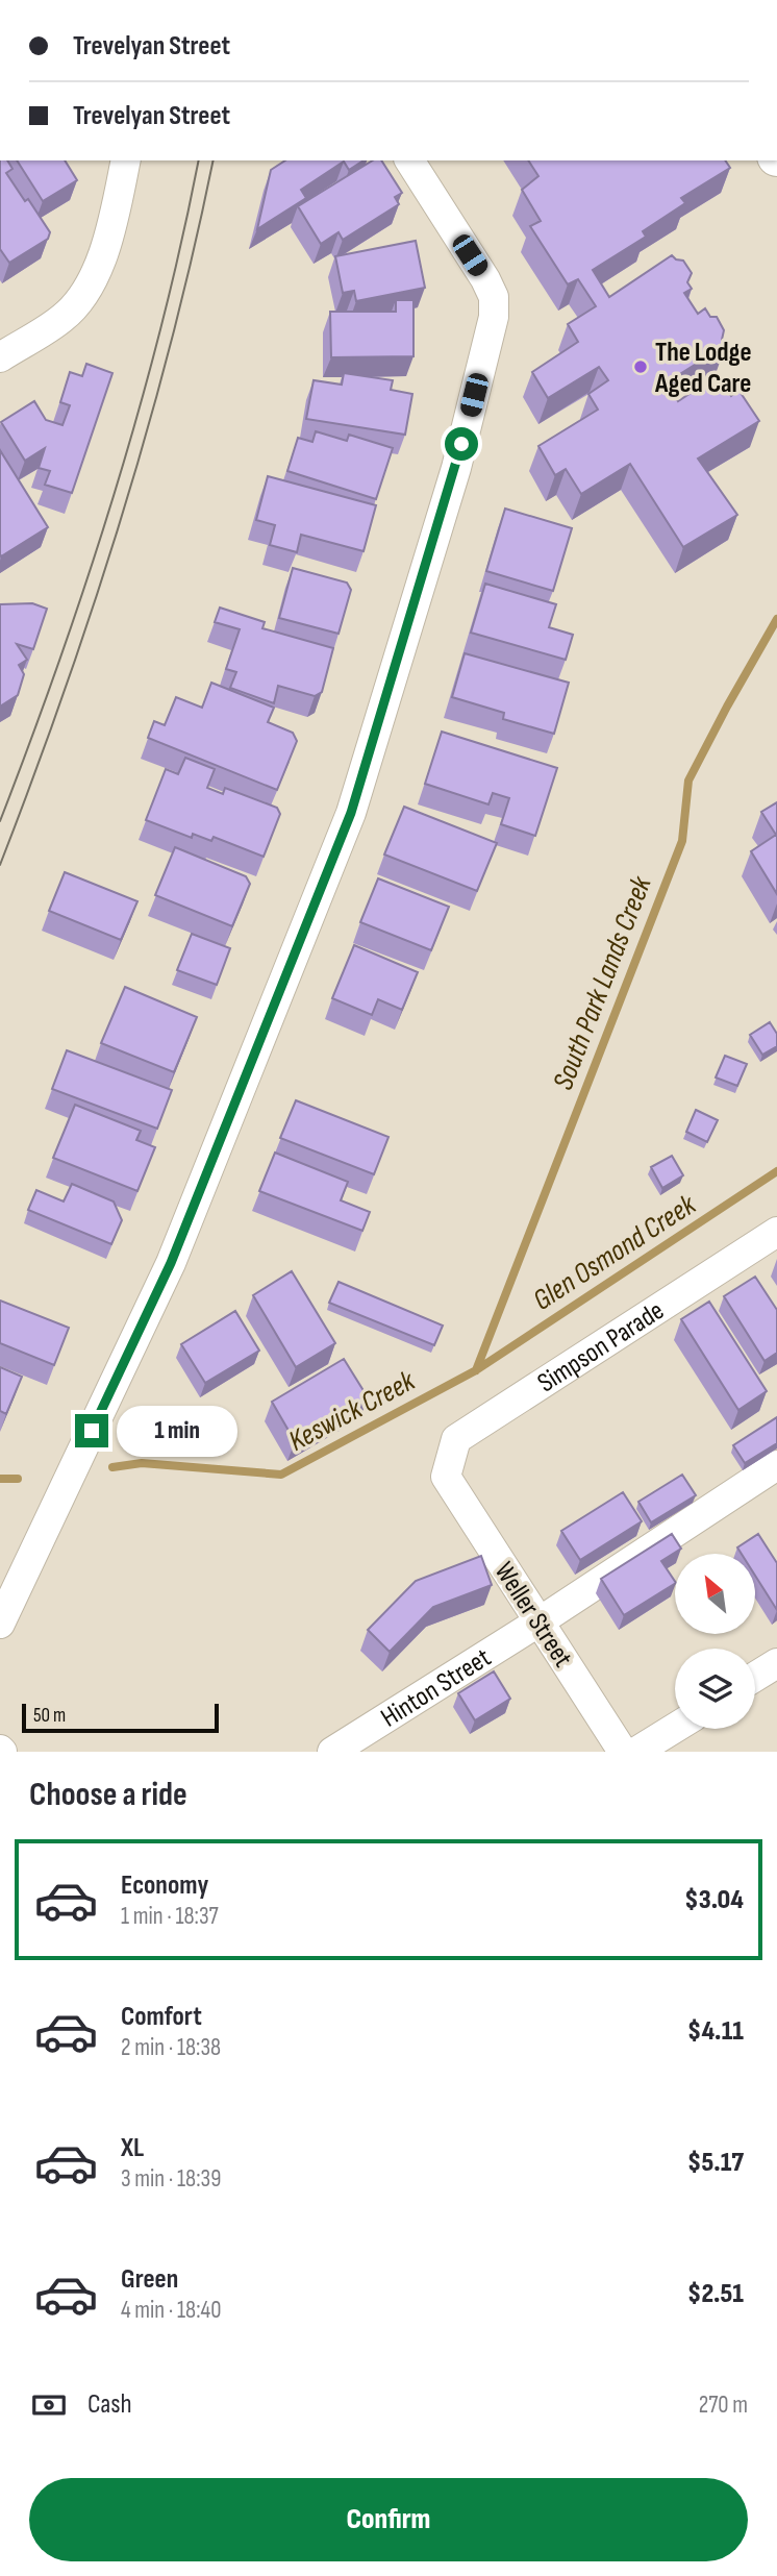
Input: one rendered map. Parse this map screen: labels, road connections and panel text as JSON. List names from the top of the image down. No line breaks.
{"streets":{"street":["Simpson Parade","Weller Street","Hinton Street"]},"crossings":[["Simpson Parade","Weller Street"],["Weller Street","Hinton Street"]],"water":["South Park Lands Creek","Glen Osmond Creek","Keswick Creek"],"places":["The Lodge Aged Care"],"scale_bar":"50 m","north":"top left","page":{"banner":["Trevelyan Street","Trevelyan Street"],"bubble":"1 min","scale":"50 m","heading":"Choose a ride","list":[{"name":"Economy","note":"1 min · 18:37","value":"$3.04"},{"name":"Comfort","note":"2 min · 18:38","value":"$4.11"},{"name":"XL","note":"3 min · 18:39","value":"$5.17"},{"name":"Green","note":"4 min · 18:40","value":"$2.51"}],"pay":["Cash","270 m"],"buttons":"Confirm"}}
